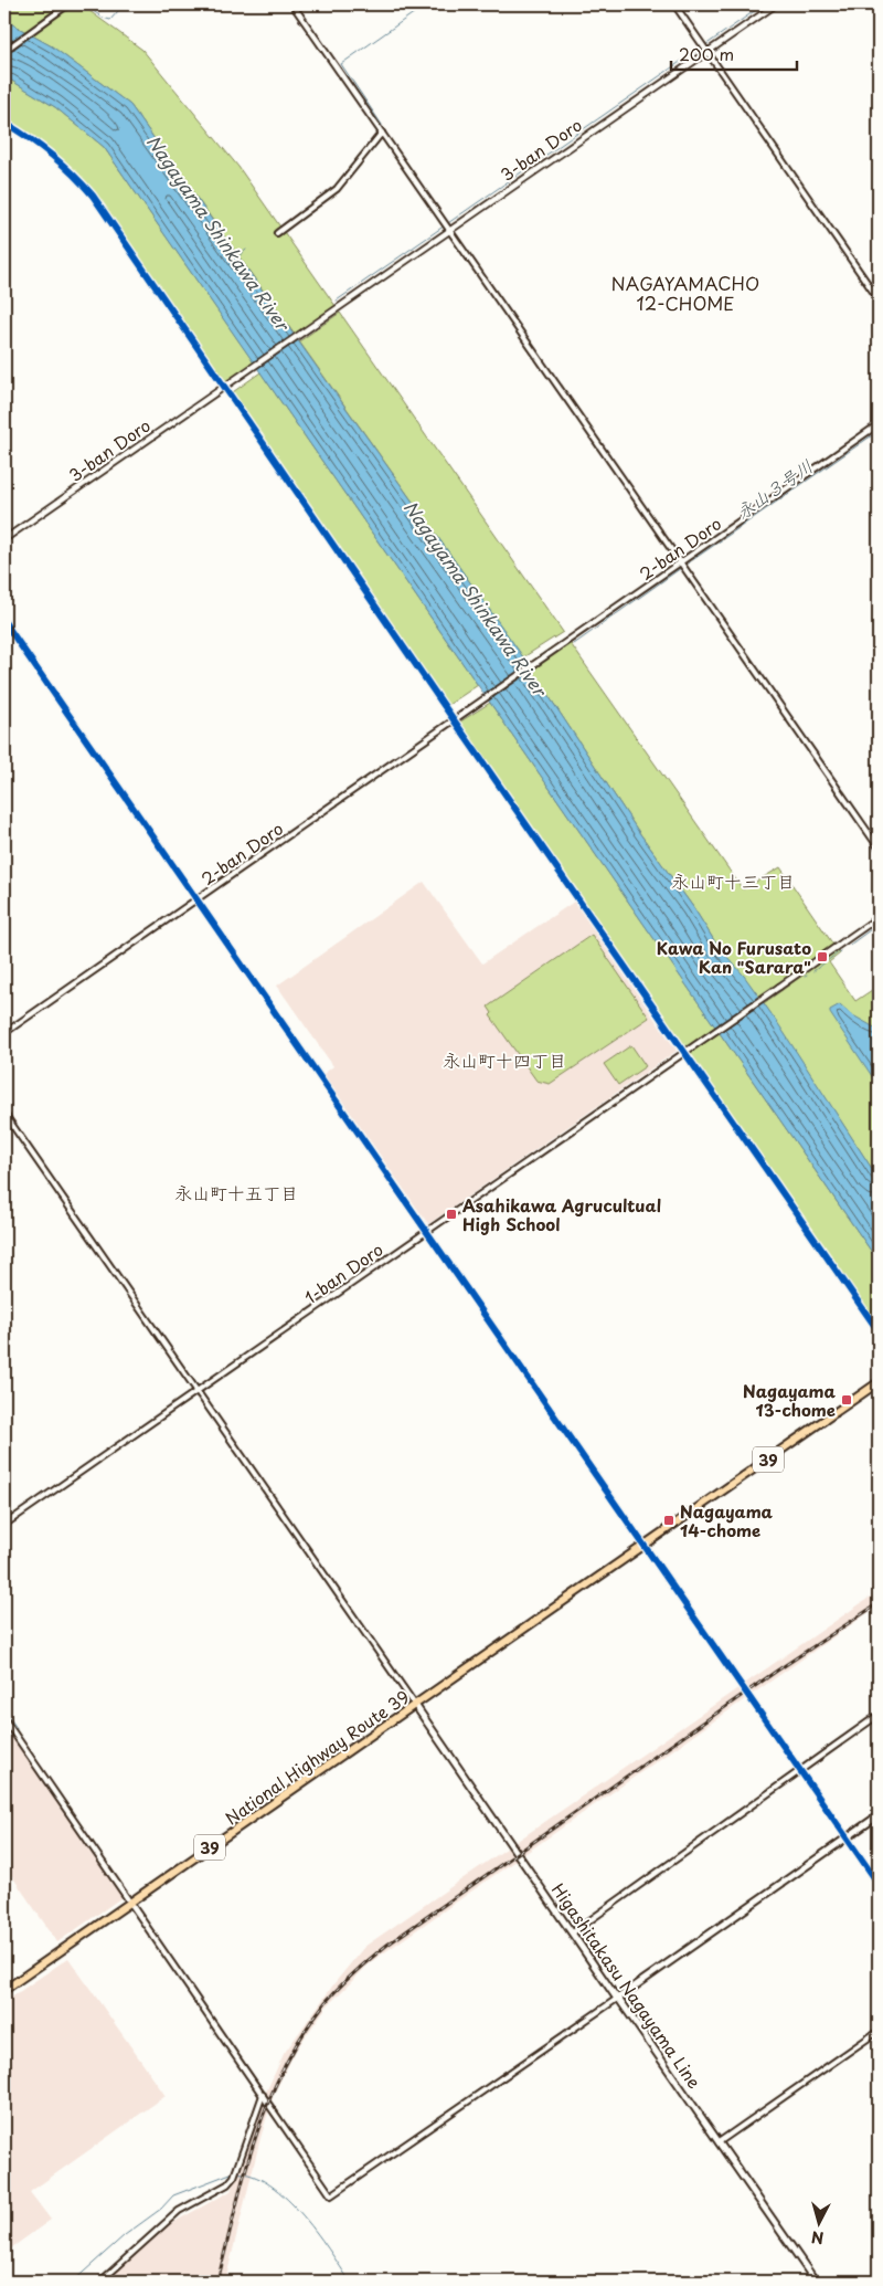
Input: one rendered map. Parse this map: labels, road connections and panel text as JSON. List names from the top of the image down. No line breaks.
{"streets":{"highway":["39","National Highway Route 39"],"main road":["Higashitakasu Nagayama Line"],"street":["3-ban Doro","2-ban Doro","1-ban Doro"]},"crossings":[["39","National Highway Route 39"],["National Highway Route 39","Higashitakasu Nagayama Line"]],"districts":["NAGAYAMACHO 12-CHOME","永山町十三丁目","永山町十四丁目","永山町十五丁目"],"water":["Nagayama Shinkawa River","永山３号川"],"places":{"transit":["Kawa No Furusato Kan \"Sarara\"","Asahikawa Agrucultual High School","Nagayama 13-chome","Nagayama 14-chome"]},"scale_bar":"200 m","north":"bottom"}
